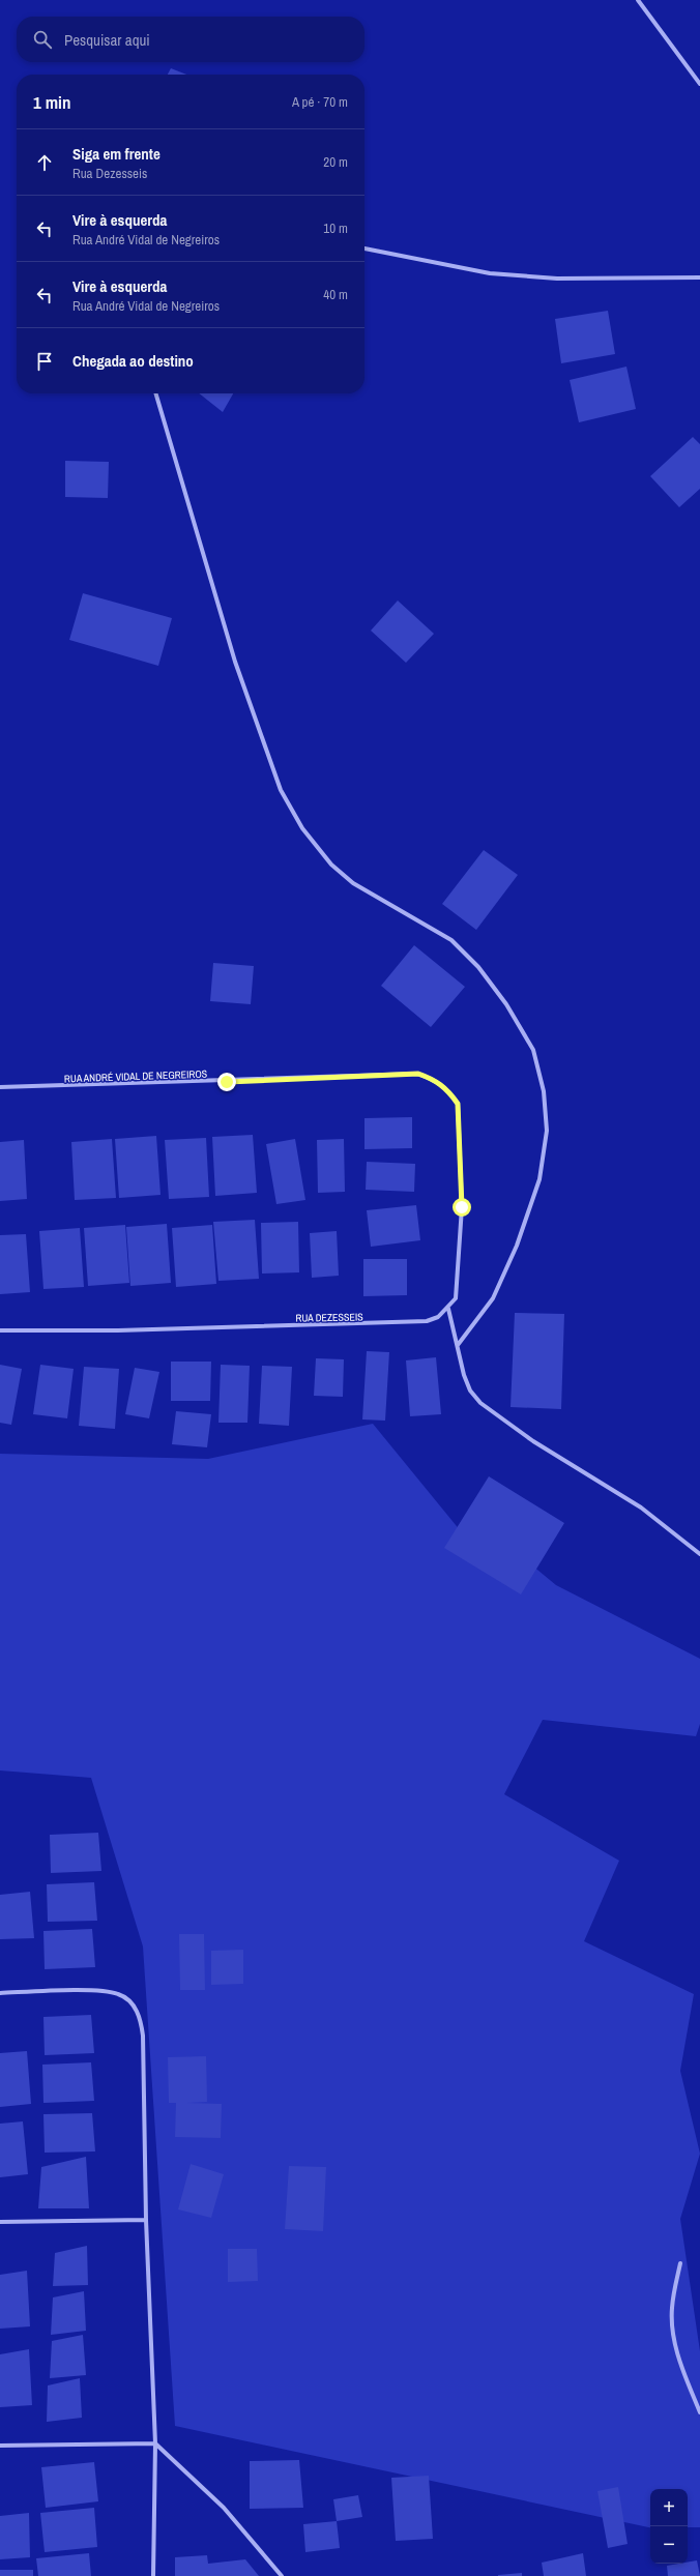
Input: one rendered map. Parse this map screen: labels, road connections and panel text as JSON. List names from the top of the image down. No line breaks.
{"streets":{"street":["RUA ANDRÉ VIDAL DE NEGREIROS","RUA DEZESSEIS"]},"crossings":[["RUA ANDRÉ VIDAL DE NEGREIROS","RUA DEZESSEIS"]],"page":{"search":"Pesquisar aqui","heading":["1 min","A pé · 70 m"],"list":[["Siga em frente","Rua Dezesseis","20 m"],["Vire à esquerda","Rua André Vidal de Negreiros","10 m"],["Vire à esquerda","Rua André Vidal de Negreiros","40 m"],"Chegada ao destino"],"map_buttons":["+","−"]}}
